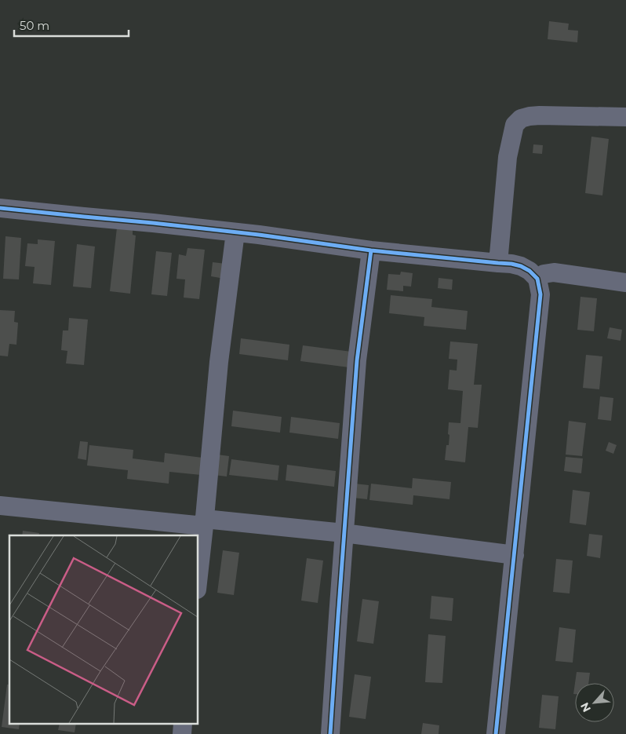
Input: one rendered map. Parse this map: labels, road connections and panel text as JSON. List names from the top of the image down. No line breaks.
{"scale_bar":"50 m","north":"bottom left"}
